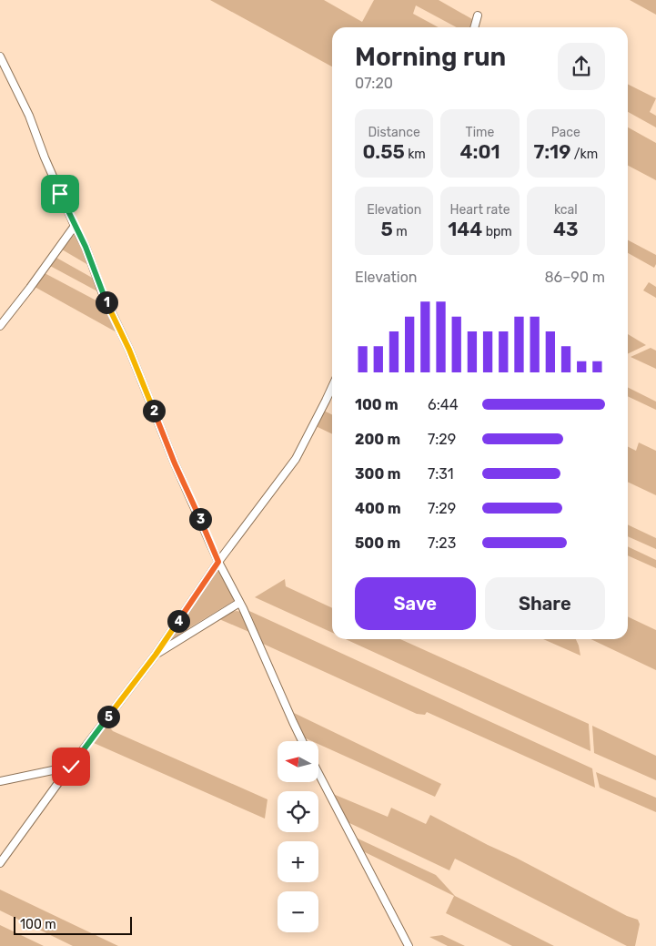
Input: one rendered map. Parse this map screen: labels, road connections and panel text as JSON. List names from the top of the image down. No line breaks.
{"scale_bar":"100 m","north":"left","page":{"heading":["Morning run","07:20"],"stats":[["Distance","0.55 km"],["Time","4:01"],["Pace","7:19 /km"],["Elevation","5 m"],["Heart rate","144 bpm"],["kcal","43"]],"chart":["Elevation","86–90 m"],"pins":["1","2","3","4","5"],"list":[{"name":"100 m","note":"6:44"},{"name":"200 m","note":"7:29"},{"name":"300 m","note":"7:31"},{"name":"400 m","note":"7:29"},{"name":"500 m","note":"7:23"}],"buttons":["Save","Share"],"map_buttons":["+","−"],"scale":"100 m"}}
